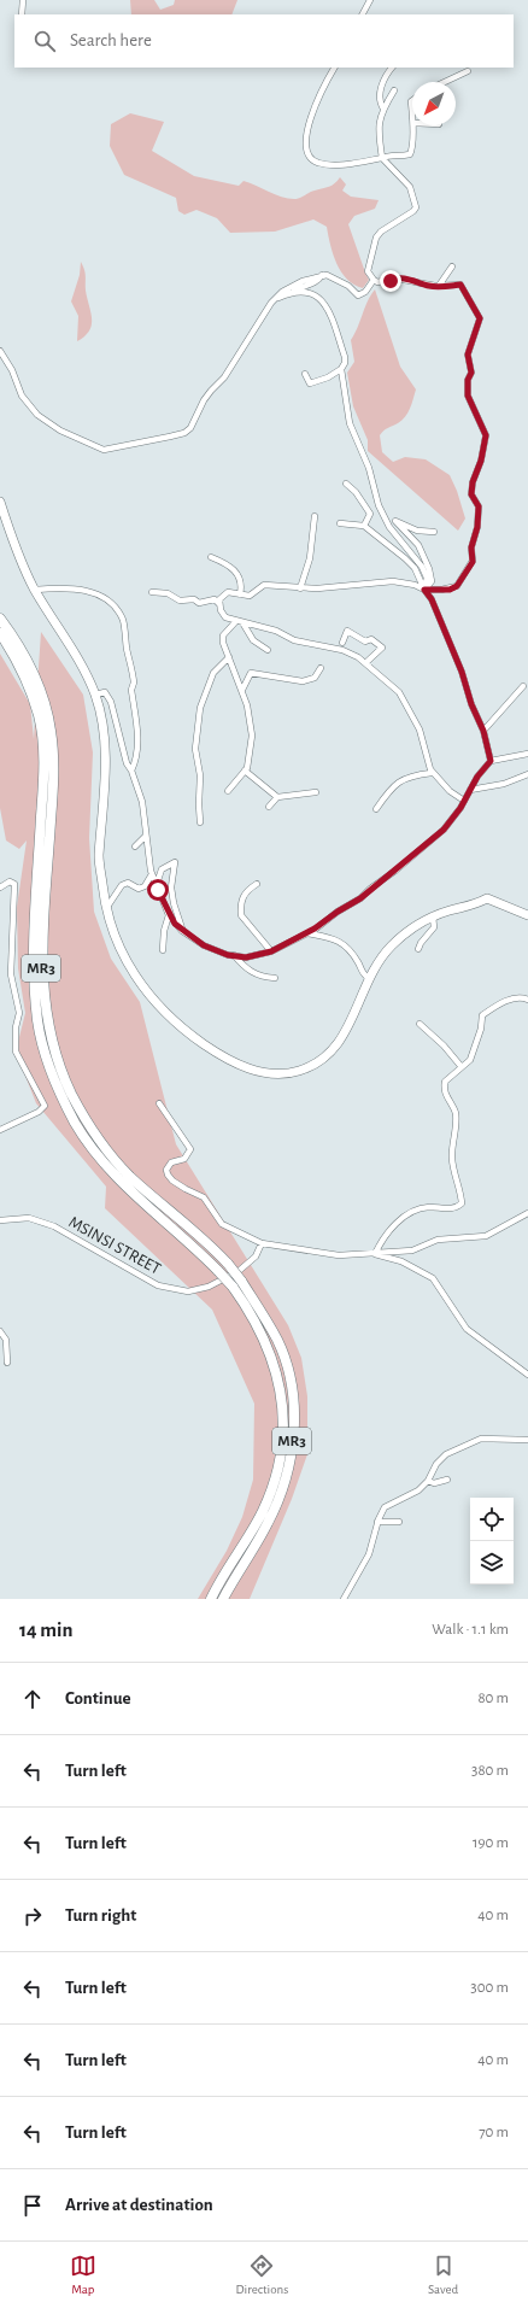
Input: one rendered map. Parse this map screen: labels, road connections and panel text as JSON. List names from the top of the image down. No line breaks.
{"streets":{"highway":["MR3"],"street":["MSINSI STREET"]},"north":"bottom left","page":{"search":"Search here","heading":["14 min","Walk · 1.1 km"],"list":[["Continue","80 m"],["Turn left","380 m"],["Turn left","190 m"],["Turn right","40 m"],["Turn left","300 m"],["Turn left","40 m"],["Turn left","70 m"],"Arrive at destination"],"nav":["Map","Directions","Saved"]}}
